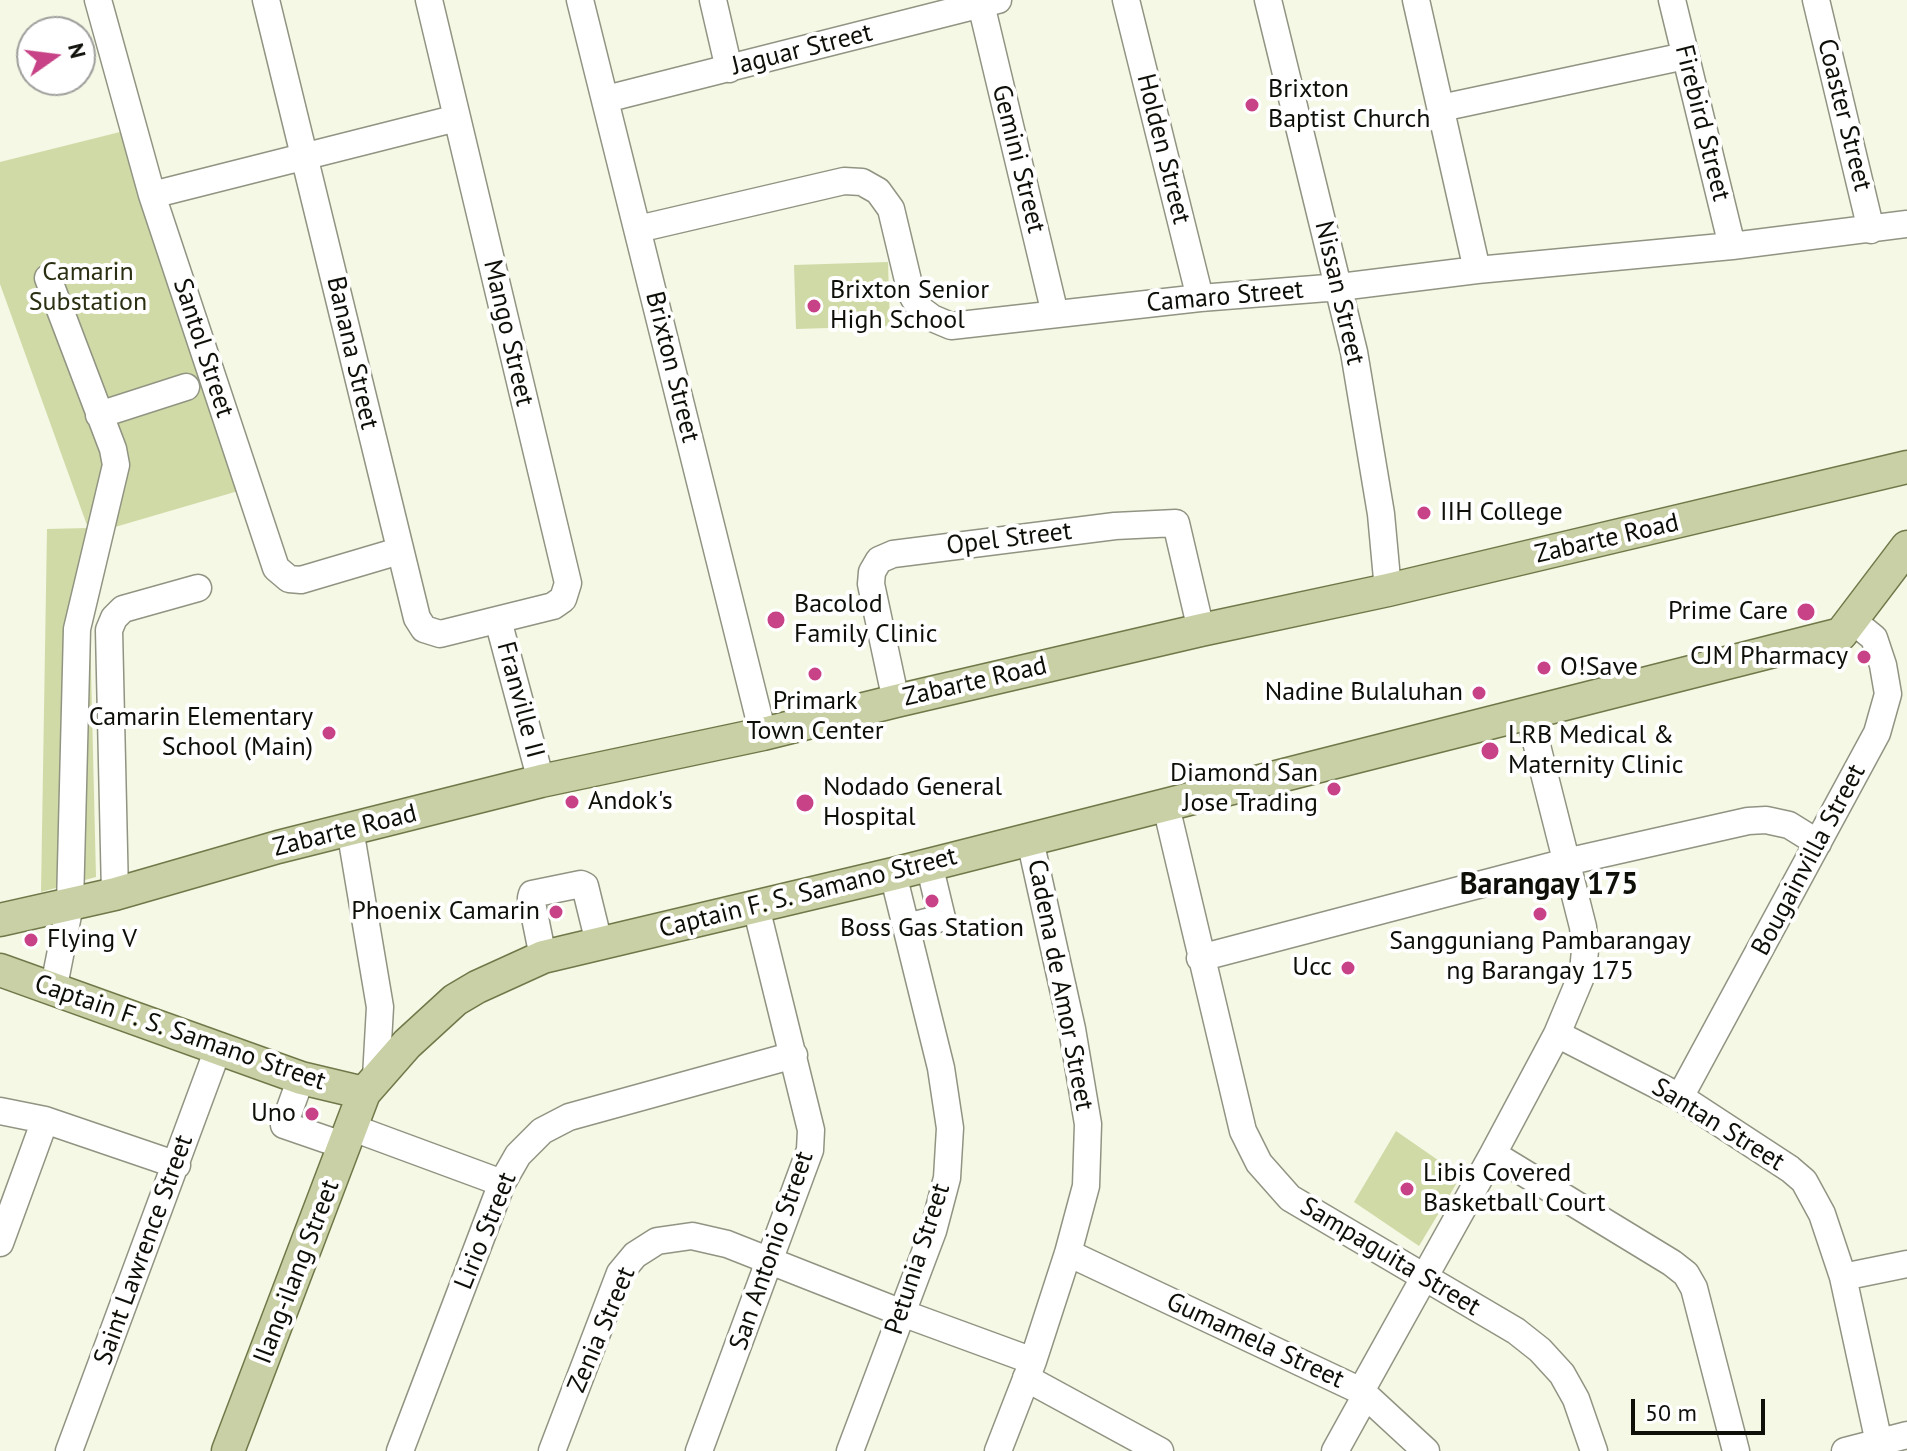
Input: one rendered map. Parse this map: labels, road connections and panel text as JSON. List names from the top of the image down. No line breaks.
{"streets":{"main road":["Zabarte Road","Captain F. S. Samano Street","Ilang-ilang Street"],"street":["Jaguar Street","Coaster Street","Firebird Street","Holden Street","Gemini Street","Nissan Street","Camaro Street","Mango Street","Santol Street","Banana Street","Brixton Street","Opel Street","Franville II","Bougainvilla Street","Cadena de Amor Street","Santan Street","Lirio Street","Saint Lawrence Street","San Antonio Street","Sampaguita Street","Petunia Street","Zenia Street","Gumamela Street"]},"crossings":[["Jaguar Street","Gemini Street"],["Jaguar Street","Brixton Street"],["Coaster Street","Camaro Street"],["Firebird Street","Camaro Street"],["Holden Street","Camaro Street"],["Gemini Street","Camaro Street"],["Nissan Street","Camaro Street"],["Nissan Street","Zabarte Road"],["Camaro Street","Brixton Street"],["Mango Street","Banana Street"],["Mango Street","Franville II"],["Santol Street","Banana Street"],["Banana Street","Franville II"],["Brixton Street","Zabarte Road"],["Opel Street","Zabarte Road"],["Zabarte Road","Franville II"],["Bougainvilla Street","Captain F. S. Samano Street"],["Bougainvilla Street","Santan Street"],["Captain F. S. Samano Street","Cadena de Amor Street"],["Captain F. S. Samano Street","Saint Lawrence Street"],["Captain F. S. Samano Street","San Antonio Street"],["Captain F. S. Samano Street","Sampaguita Street"],["Captain F. S. Samano Street","Petunia Street"],["Captain F. S. Samano Street","Ilang-ilang Street"],["Cadena de Amor Street","Zenia Street"],["Cadena de Amor Street","Gumamela Street"],["Lirio Street","San Antonio Street"],["San Antonio Street","Zenia Street"],["Petunia Street","Zenia Street"]],"districts":["Barangay 175"],"parks":["Camarin Substation"],"places":["Brixton Baptist Church","Brixton Senior High School","IIH College","Prime Care","Bacolod Family Clinic","CJM Pharmacy","O!Save","Primark Town Center","Nadine Bulaluhan","Camarin Elementary School (Main)","LRB Medical & Maternity Clinic","Diamond San Jose Trading","Andok's","Nodado General Hospital","Boss Gas Station","Phoenix Camarin","Sangguniang Pambarangay ng Barangay 175","Flying V","Ucc","Uno","Libis Covered Basketball Court"],"scale_bar":"50 m","north":"right"}
